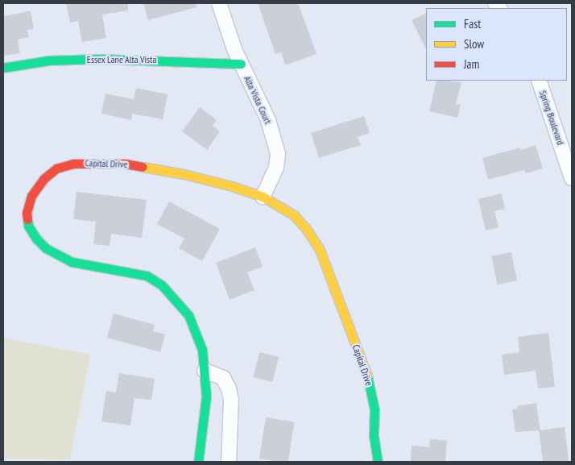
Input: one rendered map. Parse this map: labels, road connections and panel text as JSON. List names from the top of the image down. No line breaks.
{"streets":{"street":["Essex Lane Alta Vista","Alta Vista Court","Spring Boulevard","Capital Drive"]},"crossings":[["Essex Lane Alta Vista","Alta Vista Court"],["Alta Vista Court","Capital Drive"]],"legend":["Fast","Slow","Jam"]}
